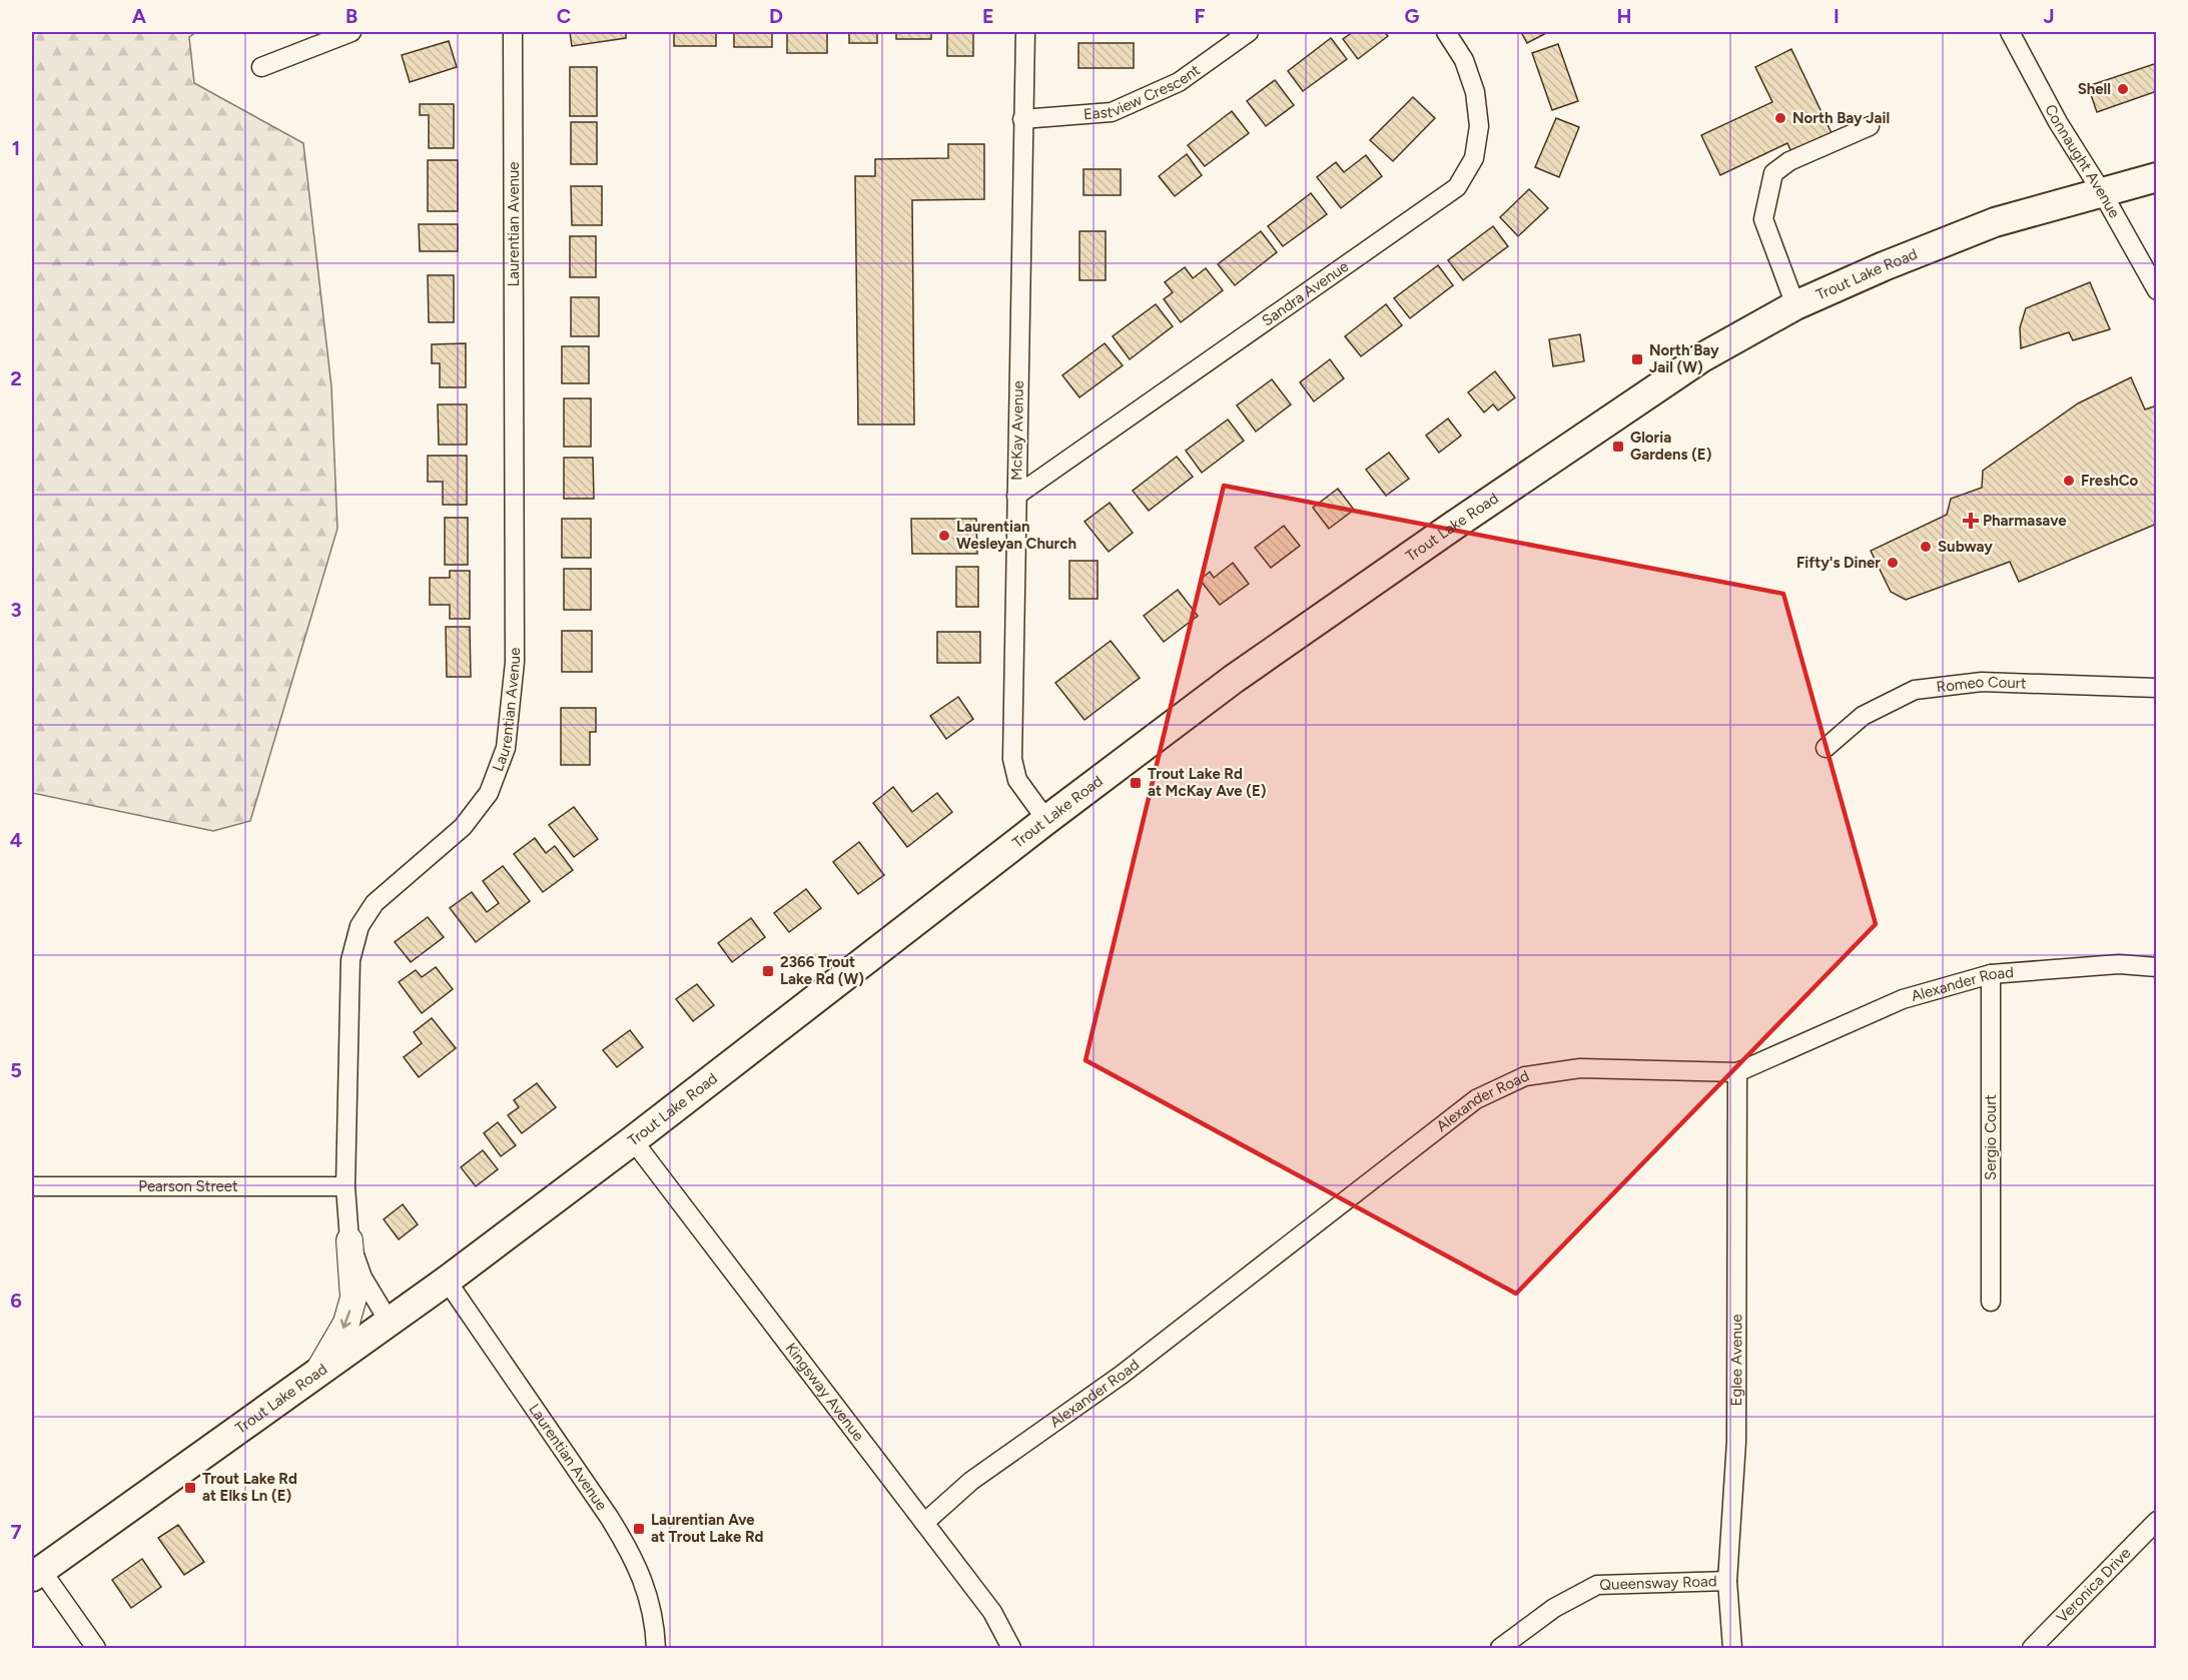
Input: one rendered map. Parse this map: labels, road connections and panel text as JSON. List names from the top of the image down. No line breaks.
{"streets":{"main road":["Trout Lake Road"],"street":["Eastview Crescent","Connaught Avenue","Laurentian Avenue","Sandra Avenue","McKay Avenue","Romeo Court","Alexander Road","Sergio Court","Pearson Street","Eglee Avenue","Kingsway Avenue","Queensway Road","Veronica Drive"]},"crossings":[["Eastview Crescent","McKay Avenue"],["Connaught Avenue","Trout Lake Road"],["Laurentian Avenue","Trout Lake Road"],["Laurentian Avenue","Pearson Street"],["Trout Lake Road","McKay Avenue"],["Trout Lake Road","Kingsway Avenue"],["Sandra Avenue","McKay Avenue"],["Alexander Road","Sergio Court"],["Alexander Road","Eglee Avenue"],["Alexander Road","Kingsway Avenue"],["Eglee Avenue","Queensway Road"]],"places":{"other":["Shell","North Bay Jail","FreshCo","Laurentian Wesleyan Church","Subway","Fifty's Diner"],"transit":["North Bay Jail (W)","Gloria Gardens (E)","Trout Lake Rd at McKay Ave (E)","2366 Trout Lake Rd (W)","Trout Lake Rd at Elks Ln (E)","Laurentian Ave at Trout Lake Rd"],"health":["Pharmasave"]},"grid":{"columns":["A","B","C","D","E","F","G","H","I","J"],"rows":["1","2","3","4","5","6","7"]}}
